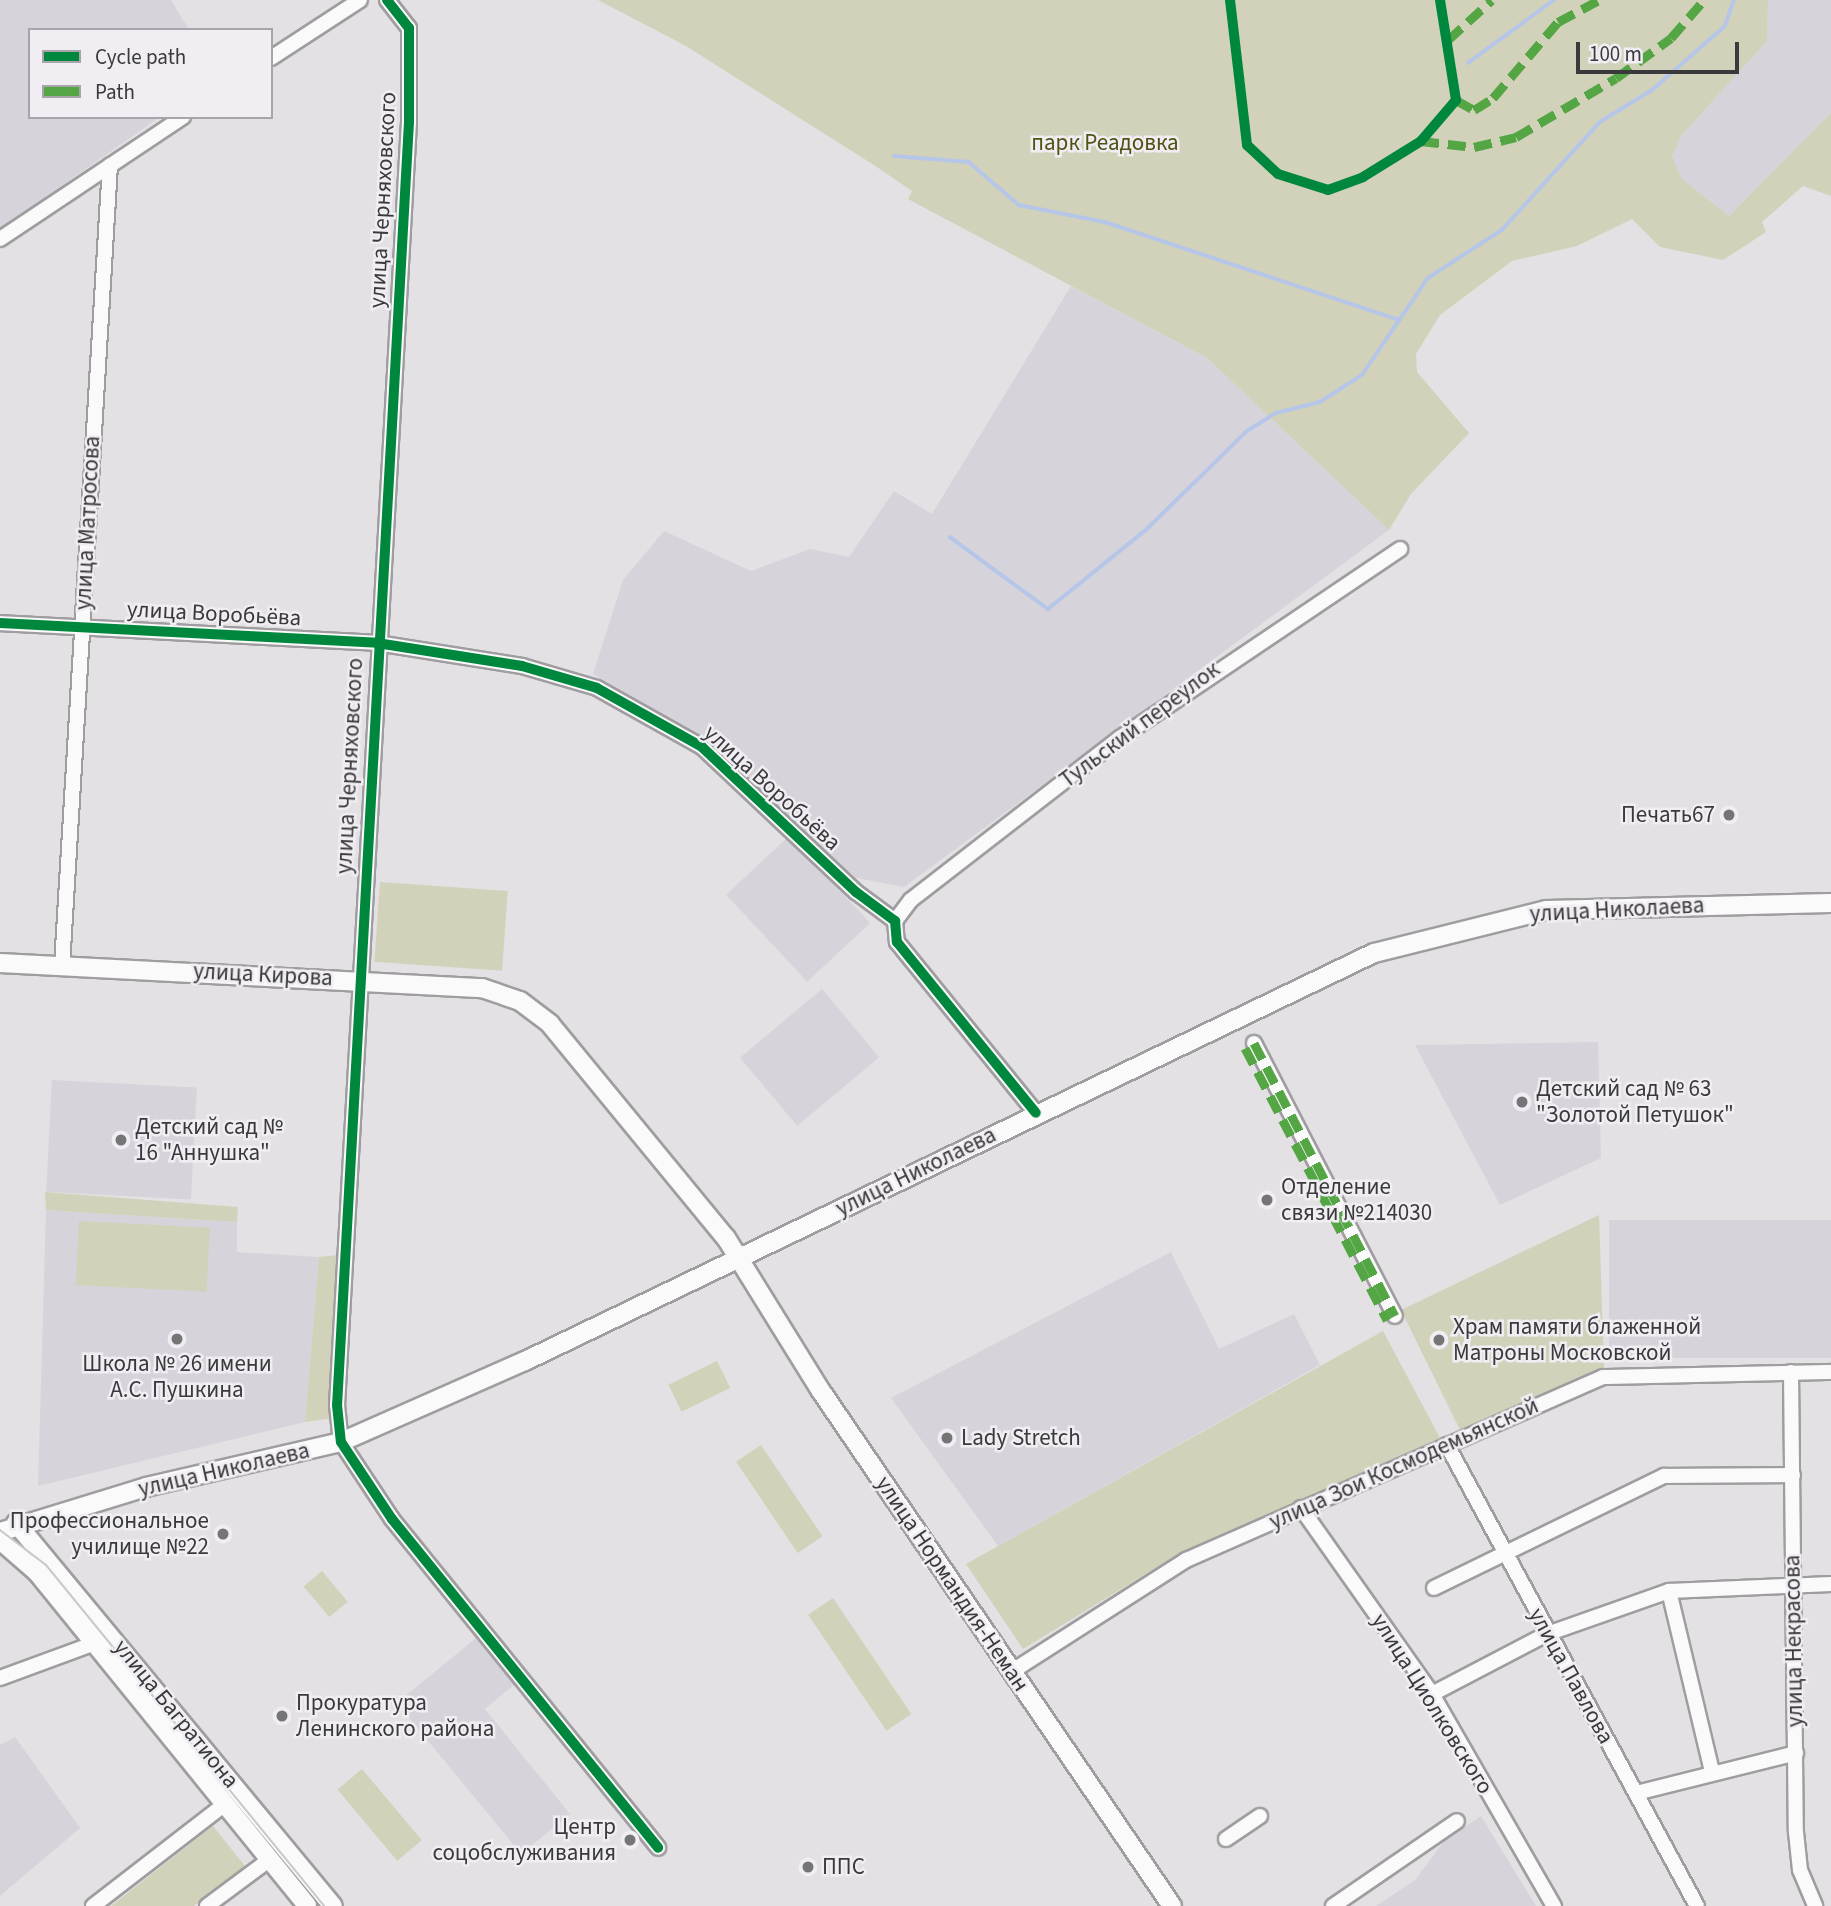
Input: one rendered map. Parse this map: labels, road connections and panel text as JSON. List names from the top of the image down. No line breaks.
{"streets":{"main road":["улица Николаева","улица Кирова","улица Нормандия-Неман","улица Багратиона"],"street":["улица Черняховского","улица Матросова","улица Воробьёва","Тульский переулок","улица Зои Космодемьянской","улица Некрасова","улица Павлова","улица Циолковского"]},"crossings":[["улица Черняховского","улица Воробьёва"],["улица Черняховского","улица Николаева"],["улица Черняховского","улица Кирова"],["улица Матросова","улица Воробьёва"],["улица Матросова","улица Кирова"],["улица Воробьёва","Тульский переулок"],["улица Николаева","улица Кирова"],["улица Николаева","улица Нормандия-Неман"],["улица Николаева","улица Багратиона"],["улица Кирова","улица Нормандия-Неман"],["улица Зои Космодемьянской","улица Нормандия-Неман"],["улица Зои Космодемьянской","улица Некрасова"],["улица Зои Космодемьянской","улица Павлова"],["улица Зои Космодемьянской","улица Циолковского"]],"parks":["парк Реадовка"],"places":["Печать67","Детский сад № 63 \"Золотой Петушок\"","Детский сад № 16 \"Аннушка\"","Отделение связи №214030","Школа № 26 имени А.С. Пушкина","Храм памяти блаженной Матроны Московской","Lady Stretch","Профессиональное училище №22","Прокуратура Ленинского района","Центр соцобслуживания","ППС"],"legend":["Cycle path","Path"],"scale_bar":"100 m"}
